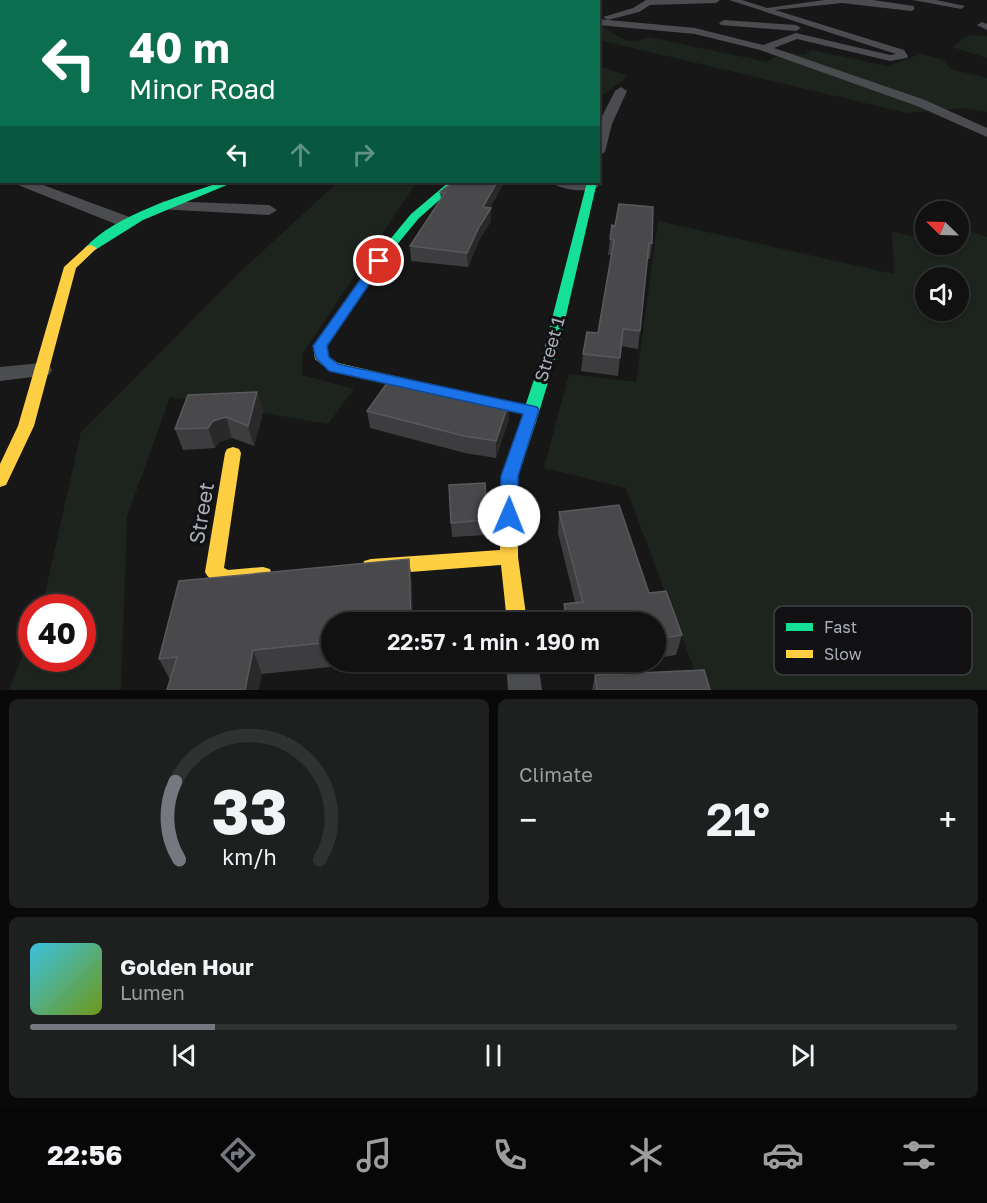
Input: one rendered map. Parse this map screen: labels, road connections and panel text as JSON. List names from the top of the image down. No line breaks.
{"streets":{"street":["Street 1","Street"]},"legend":["Fast","Slow"],"north":"top left","page":{"turn":["40 m","Minor Road"],"limit":"40","trip":"22:57 · 1 min · 190 m","tile":"Climate","heat":["−","21°","+"],"song":["Golden Hour","Lumen"],"tabs":"22:56","gauge":["33","km/h"]}}
